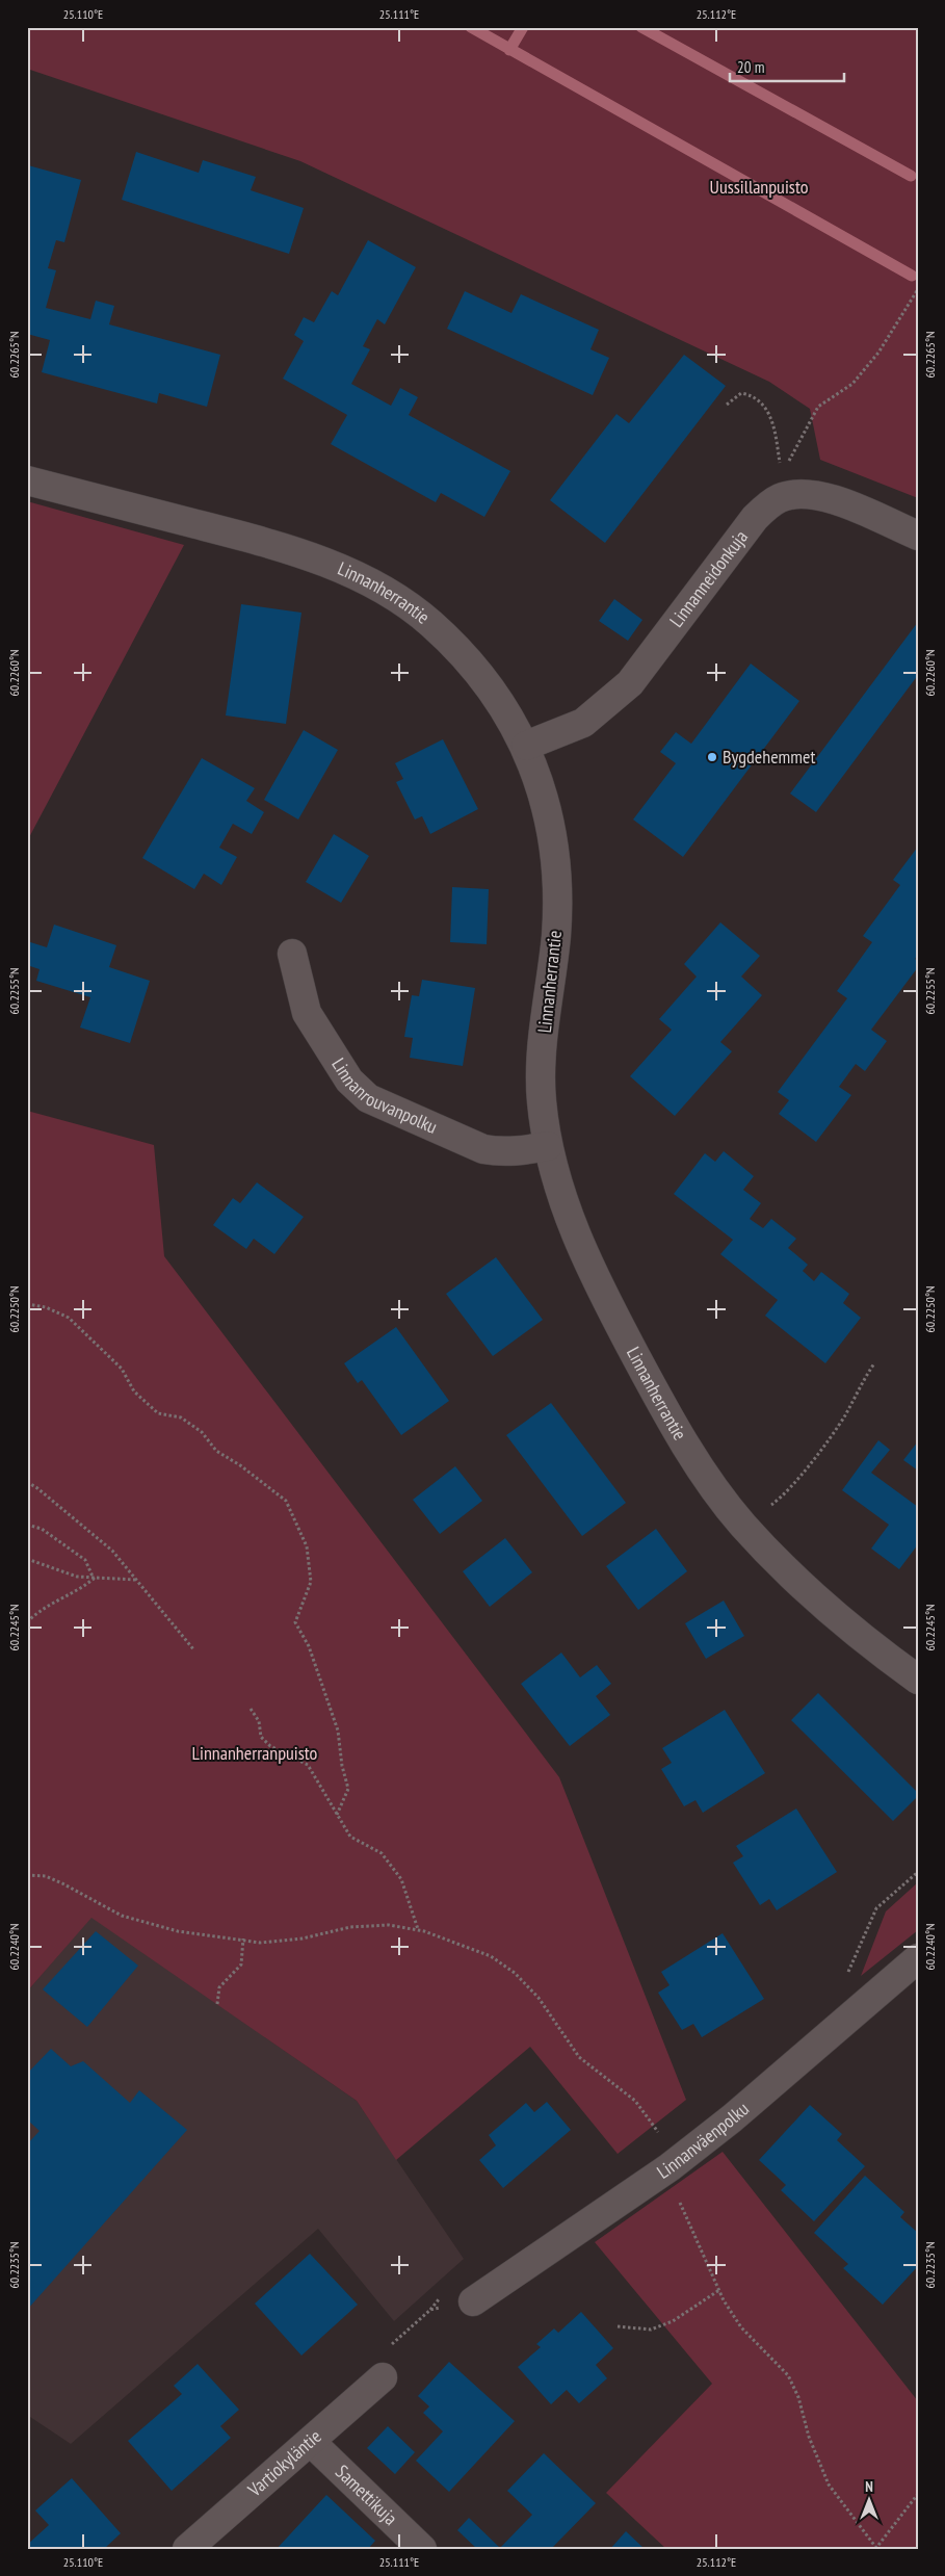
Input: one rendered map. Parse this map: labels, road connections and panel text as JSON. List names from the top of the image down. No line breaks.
{"streets":{"street":["Linnanneidonkuja","Linnanherrantie","Linnanrouvanpolku","Linnanväenpolku","Vartiokyläntie","Samettikuja"]},"crossings":[["Linnanneidonkuja","Linnanherrantie"],["Linnanherrantie","Linnanrouvanpolku"],["Vartiokyläntie","Samettikuja"]],"parks":["Uussillanpuisto","Linnanherranpuisto"],"places":["Bygdehemmet"],"scale_bar":"20 m","north":"top","coordinates":["25.110°E","25.111°E","25.112°E","60.2265°N","60.2260°N","60.2255°N","60.2250°N","60.2245°N","60.2240°N","60.2235°N"]}
